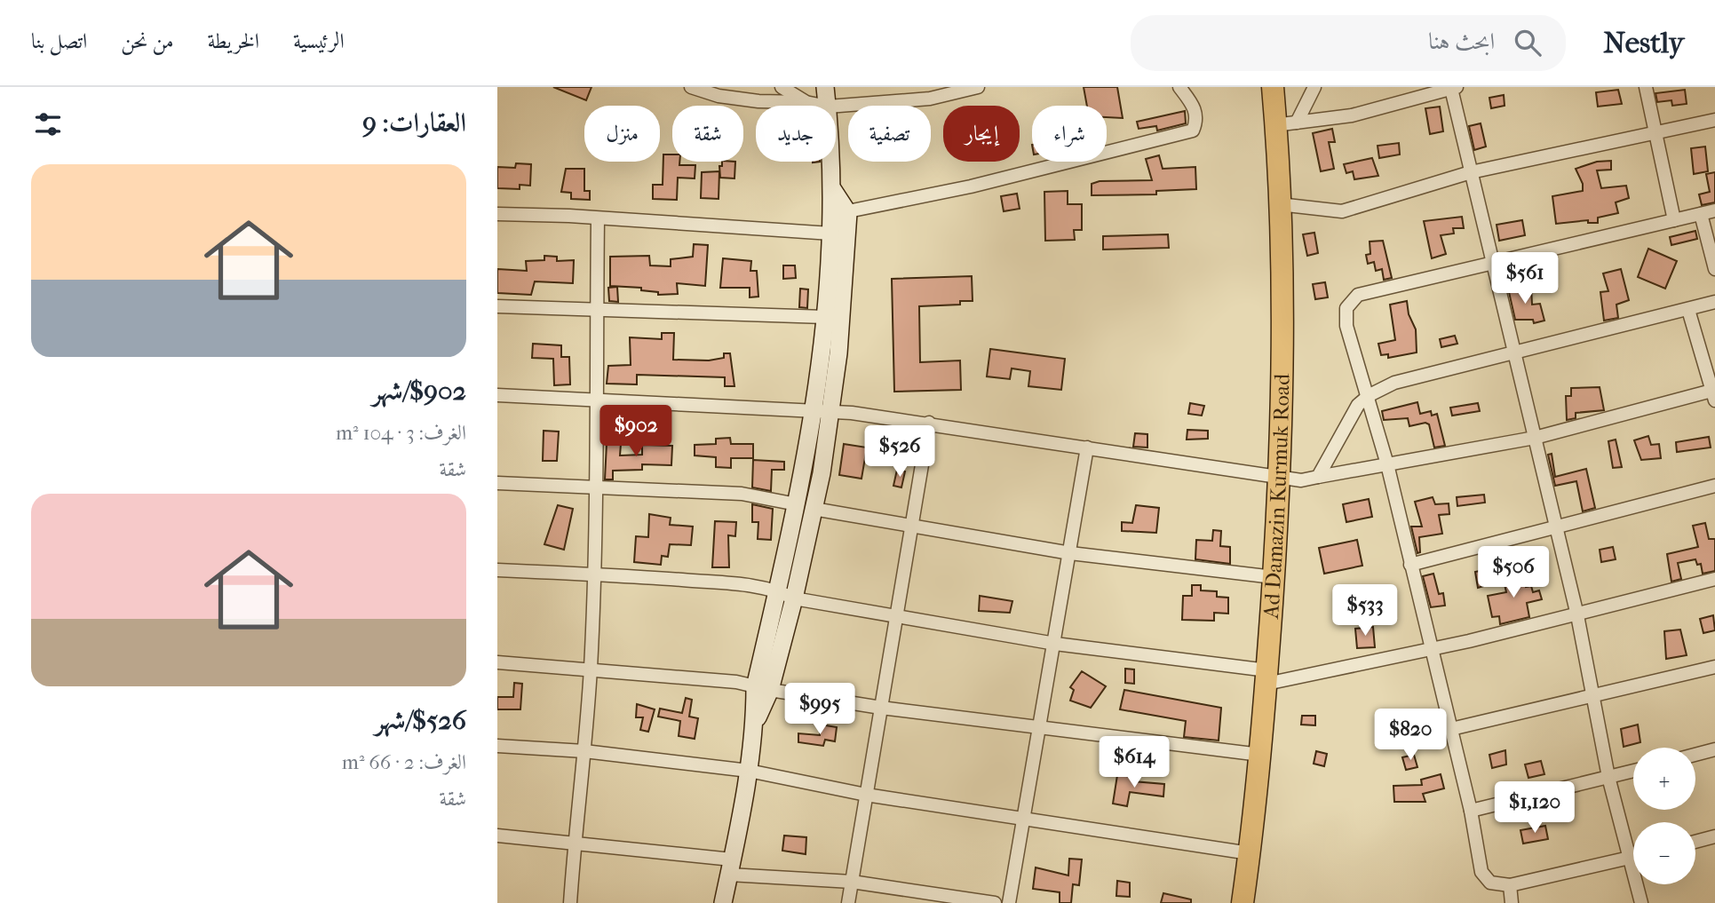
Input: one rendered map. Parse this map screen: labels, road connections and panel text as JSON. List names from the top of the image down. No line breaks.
{"streets":{"highway":["Ad Damazin Kurmuk Road"]},"page":{"header":"Nestly","search":"ابحث هنا","nav":["الرئيسية","الخريطة","من نحن","اتصل بنا"],"heading":"العقارات: 9","chip":["شراء","إيجار","تصفية","جديد","شقة","منزل"],"list":[{"name":"$902/شهر","note":"الغرف: 3 · 104 m² · شقة"},{"name":"$526/شهر","note":"الغرف: 2 · 66 m² · شقة"}],"price":["$561","$902","$526","$506","$533","$995","$820","$614","$1,120"],"map_buttons":["+","−"]}}
